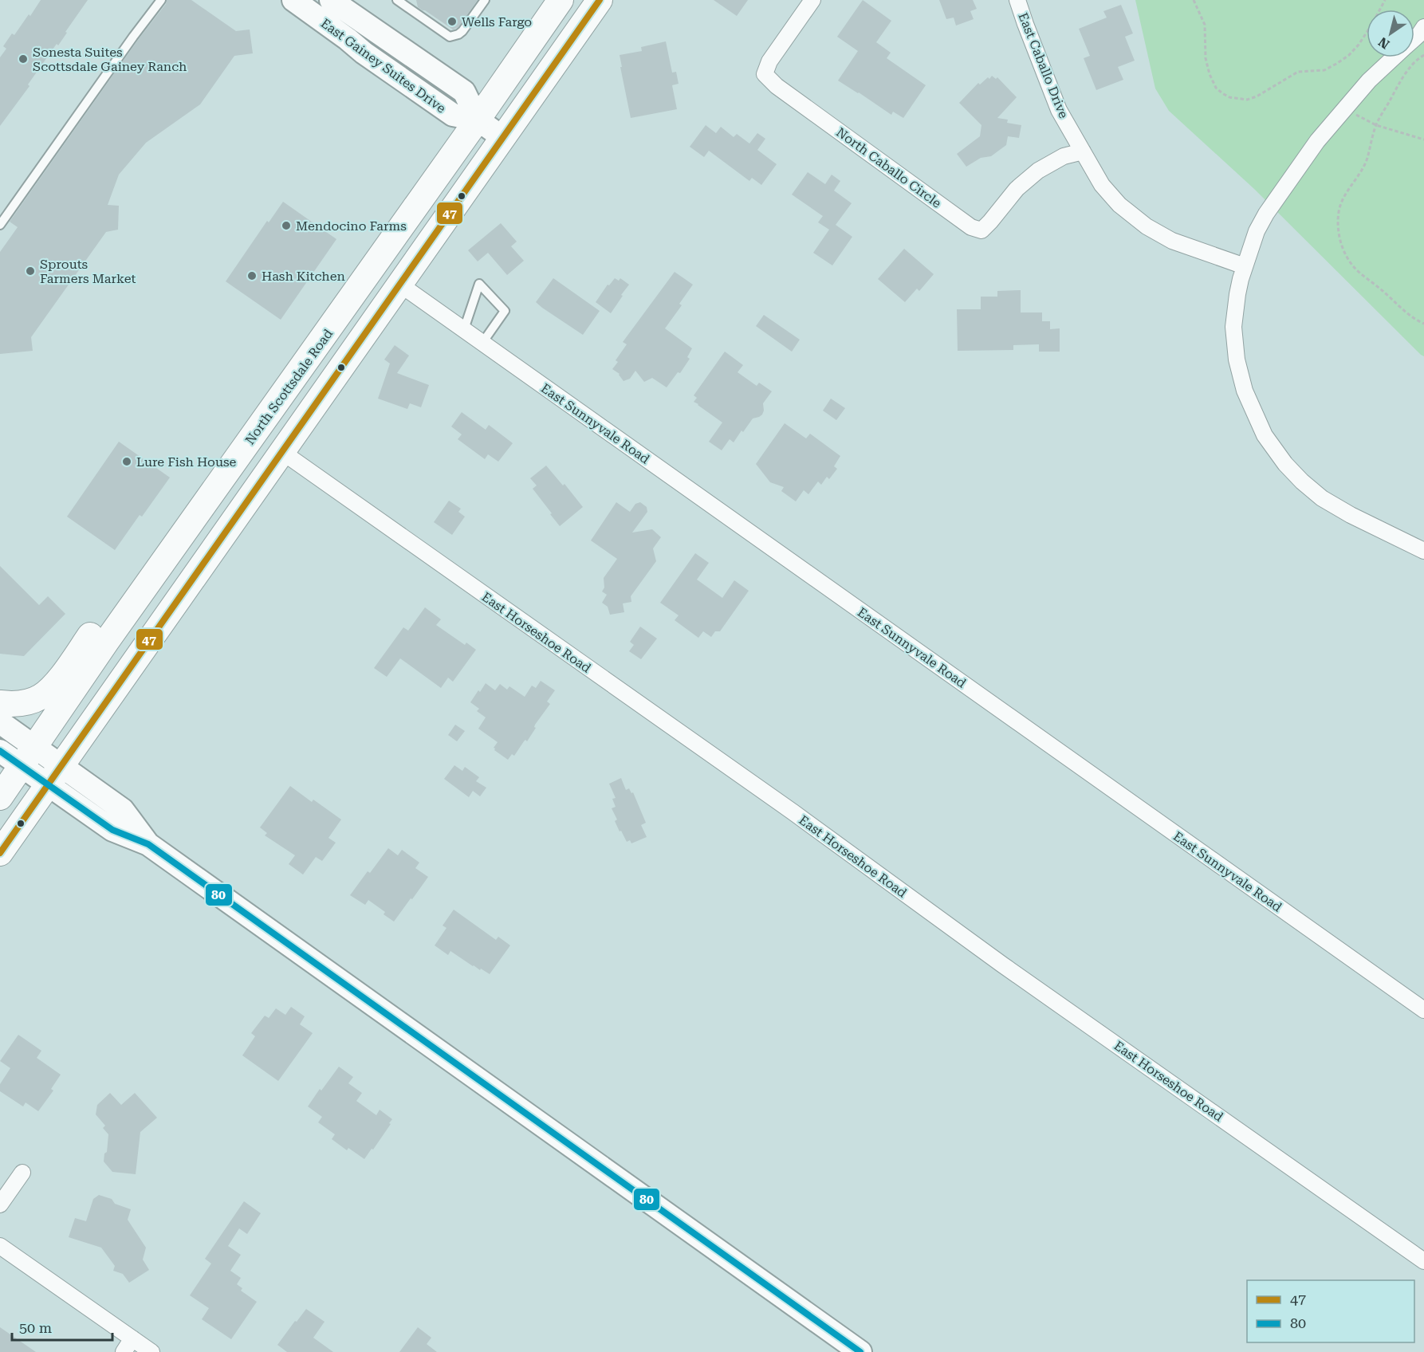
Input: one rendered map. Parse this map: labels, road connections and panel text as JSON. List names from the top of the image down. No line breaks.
{"streets":{"main road":["East Gainey Suites Drive","North Scottsdale Road"],"street":["East Caballo Drive","North Caballo Circle","East Sunnyvale Road","East Horseshoe Road"]},"crossings":[["East Gainey Suites Drive","North Scottsdale Road"],["East Caballo Drive","North Caballo Circle"]],"places":["Wells Fargo","Sonesta Suites Scottsdale Gainey Ranch","Mendocino Farms","Sprouts Farmers Market","Hash Kitchen","Lure Fish House"],"lines":["transit line 47","transit line 80"],"legend":["47","80"],"scale_bar":"50 m","north":"bottom left"}
